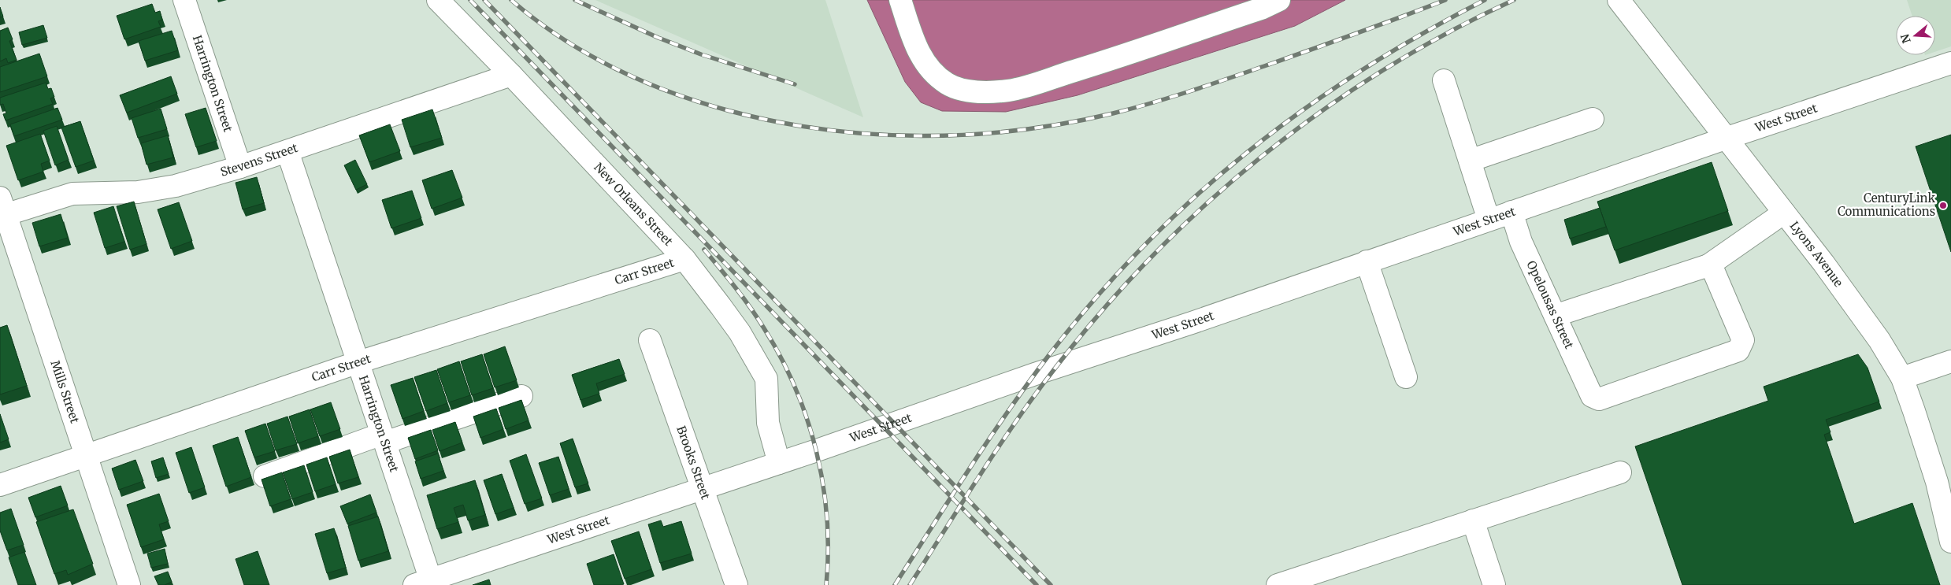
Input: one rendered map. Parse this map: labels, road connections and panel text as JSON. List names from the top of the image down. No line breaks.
{"streets":{"street":["Harrington Street","West Street","Stevens Street","New Orleans Street","Lyons Avenue","Carr Street","Opelousas Street","Mills Street","Brooks Street"]},"crossings":[["Harrington Street","West Street"],["Harrington Street","Stevens Street"],["Harrington Street","Carr Street"],["West Street","New Orleans Street"],["West Street","Lyons Avenue"],["West Street","Opelousas Street"],["West Street","Brooks Street"],["Stevens Street","New Orleans Street"],["Stevens Street","Mills Street"],["New Orleans Street","Carr Street"],["Carr Street","Mills Street"]],"places":["CenturyLink Communications"],"north":"left"}
